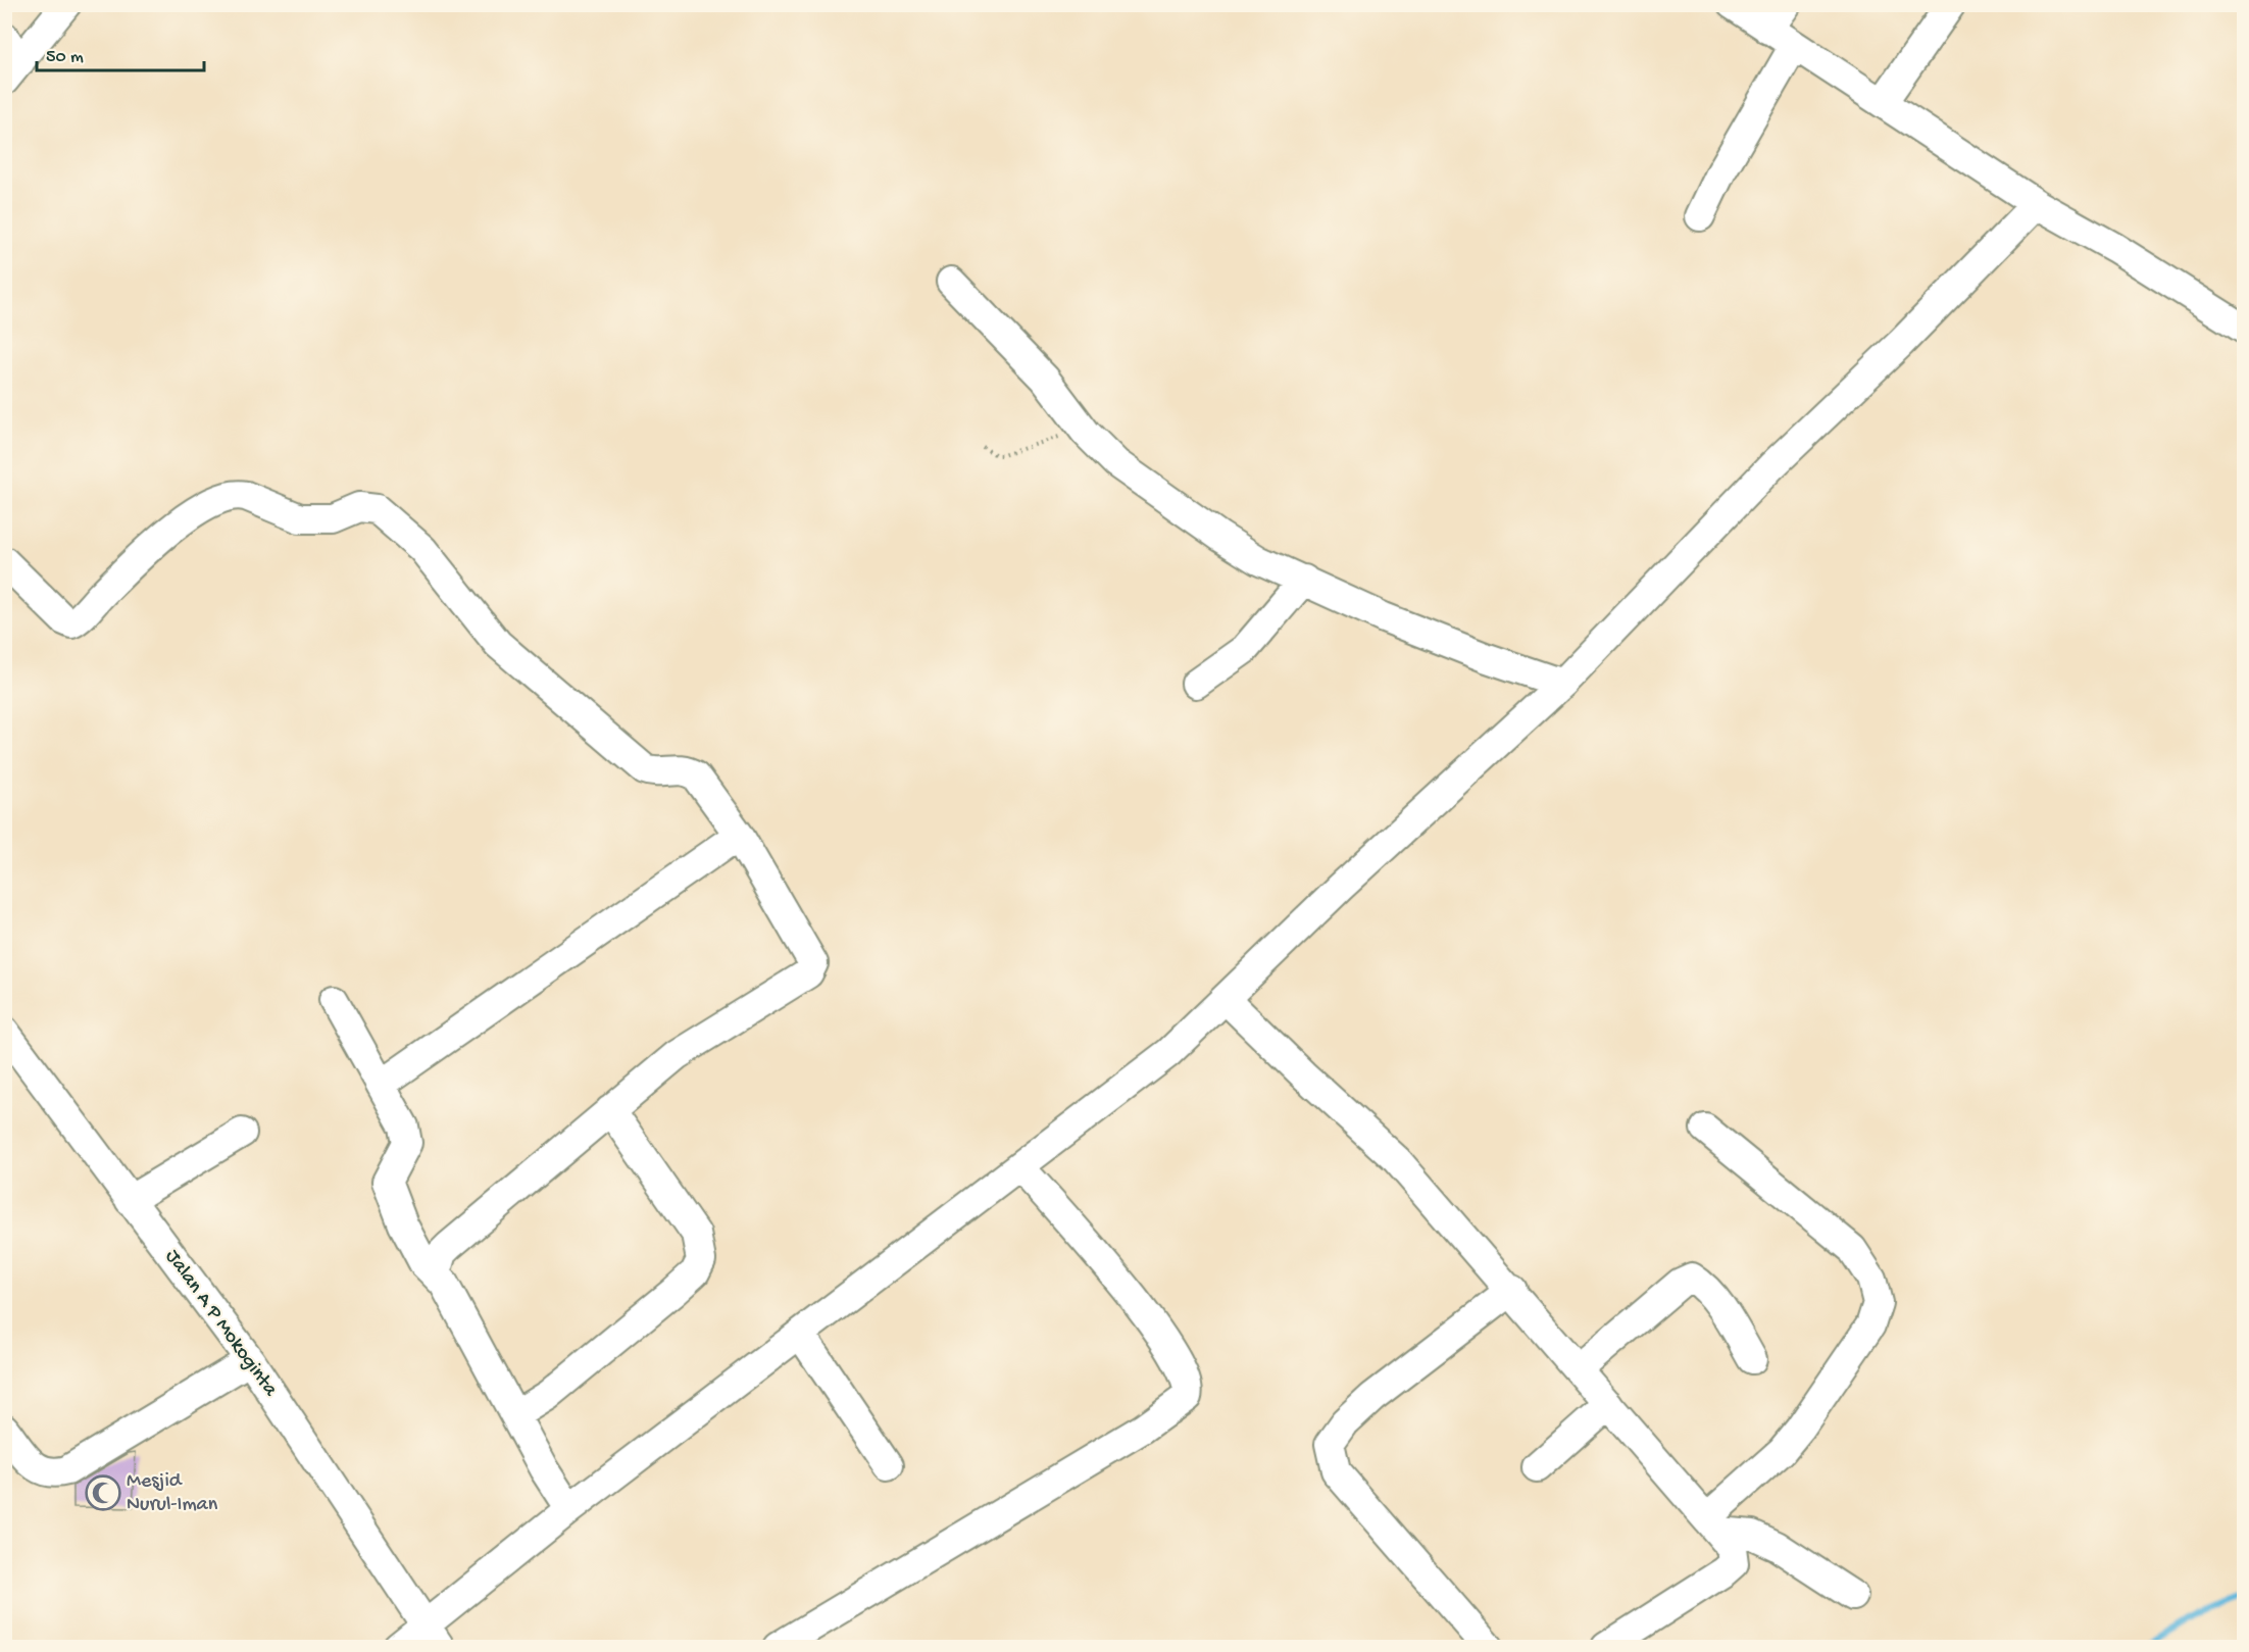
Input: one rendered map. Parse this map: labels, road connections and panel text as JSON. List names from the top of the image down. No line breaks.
{"streets":{"street":["Jalan A P Mokoginta"]},"places":{"mosque":["Mesjid Nurul-Iman"]},"scale_bar":"50 m"}
